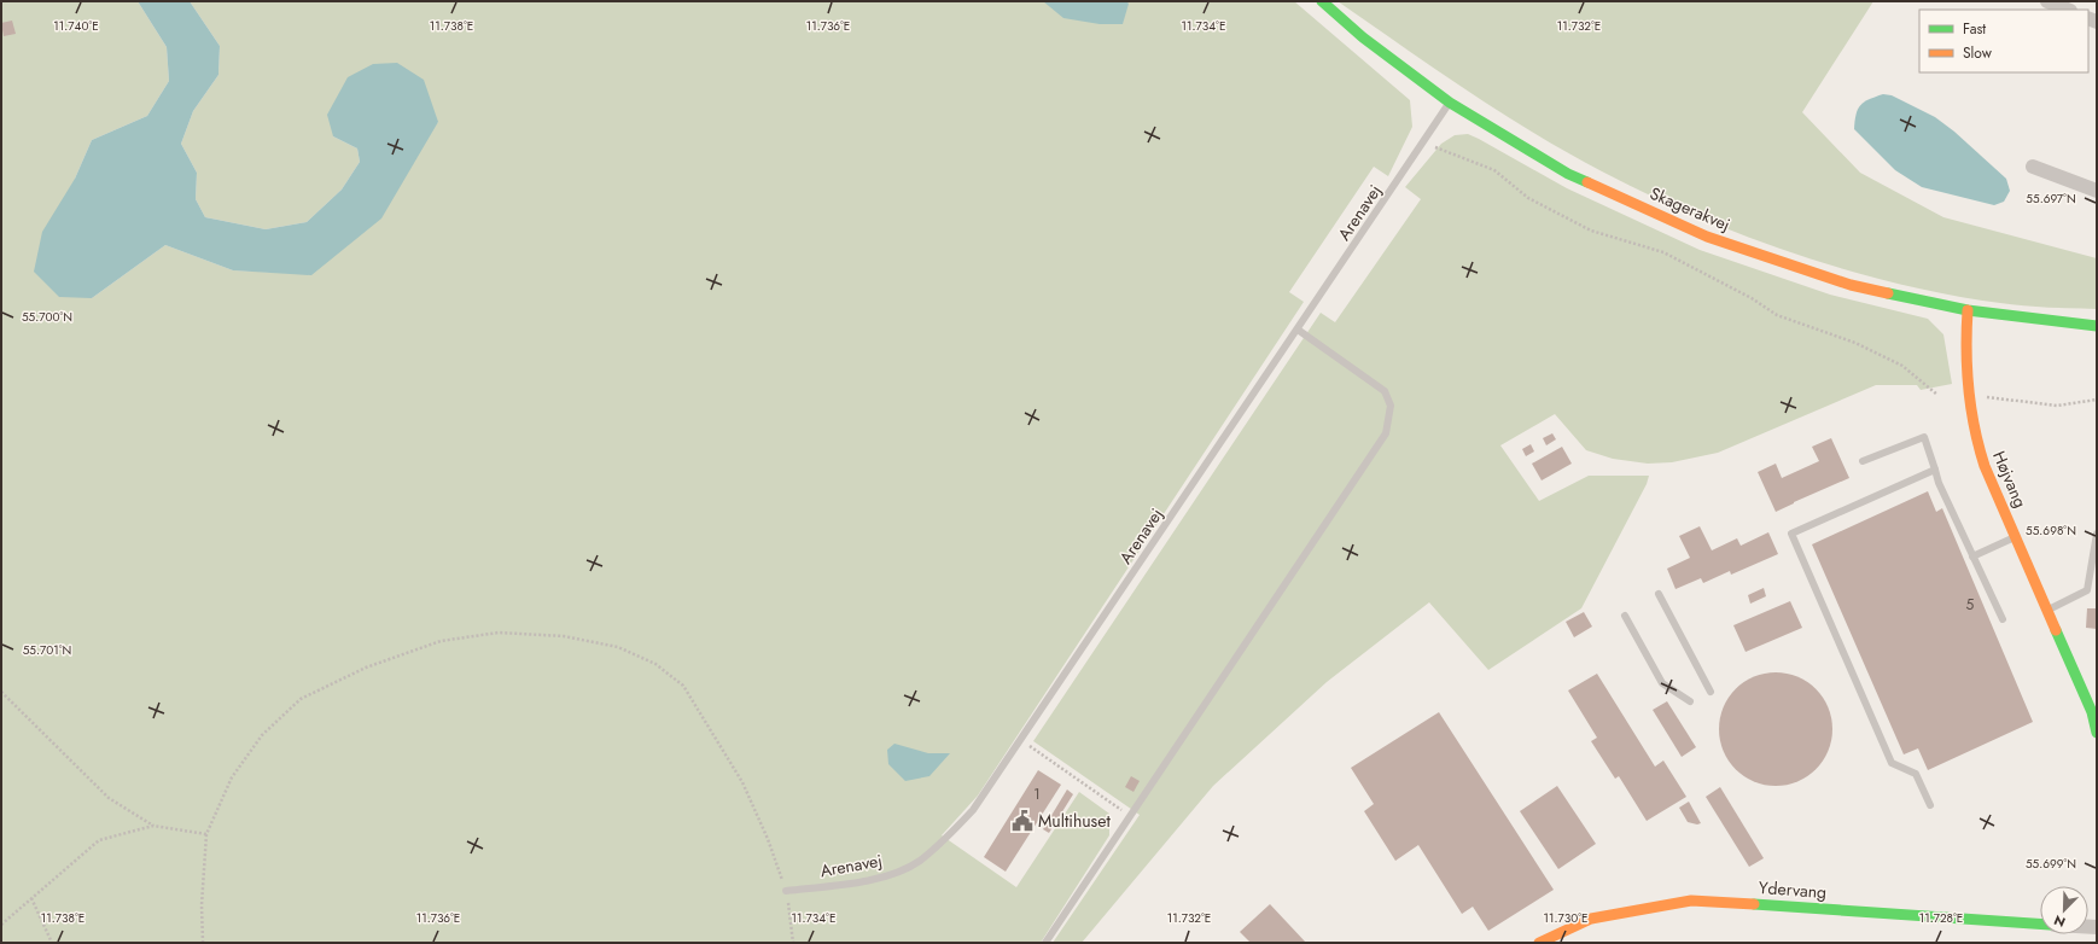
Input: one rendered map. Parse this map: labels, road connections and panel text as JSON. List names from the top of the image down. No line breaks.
{"streets":{"street":["Skagerakvej","Højvang","Ydervang"],"lane":["Arenavej"]},"crossings":[["Skagerakvej","Arenavej"],["Skagerakvej","Højvang"]],"places":{"public building":["Multihuset"]},"house_numbers":["5","1"],"legend":["Fast","Slow"],"north":"bottom left","coordinates":["11.732°E","11.740°E","11.738°E","11.736°E","11.734°E","55.697°N","55.700°N","55.698°N","55.701°N","55.699°N","11.730°E","11.728°E"]}
